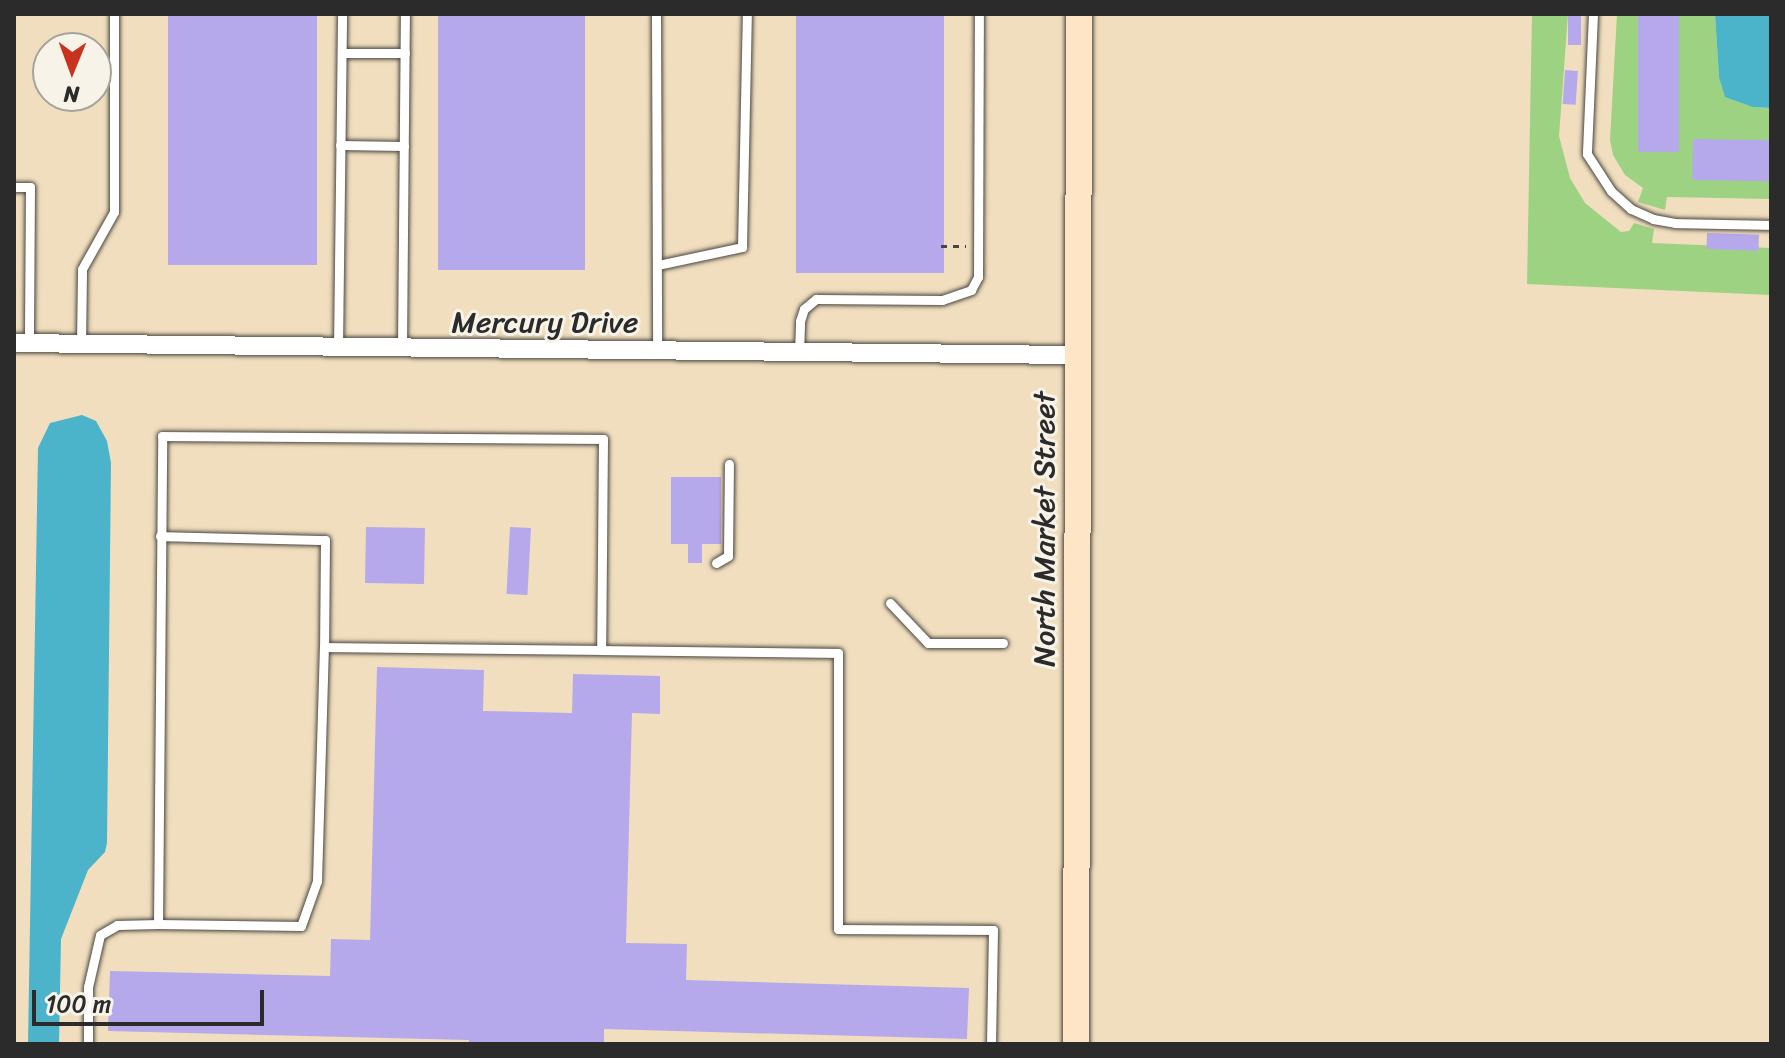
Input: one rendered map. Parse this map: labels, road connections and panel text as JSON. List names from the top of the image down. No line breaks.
{"streets":{"main road":["North Market Street"],"street":["Mercury Drive"]},"crossings":[["Mercury Drive","North Market Street"]],"scale_bar":"100 m","north":"bottom"}
